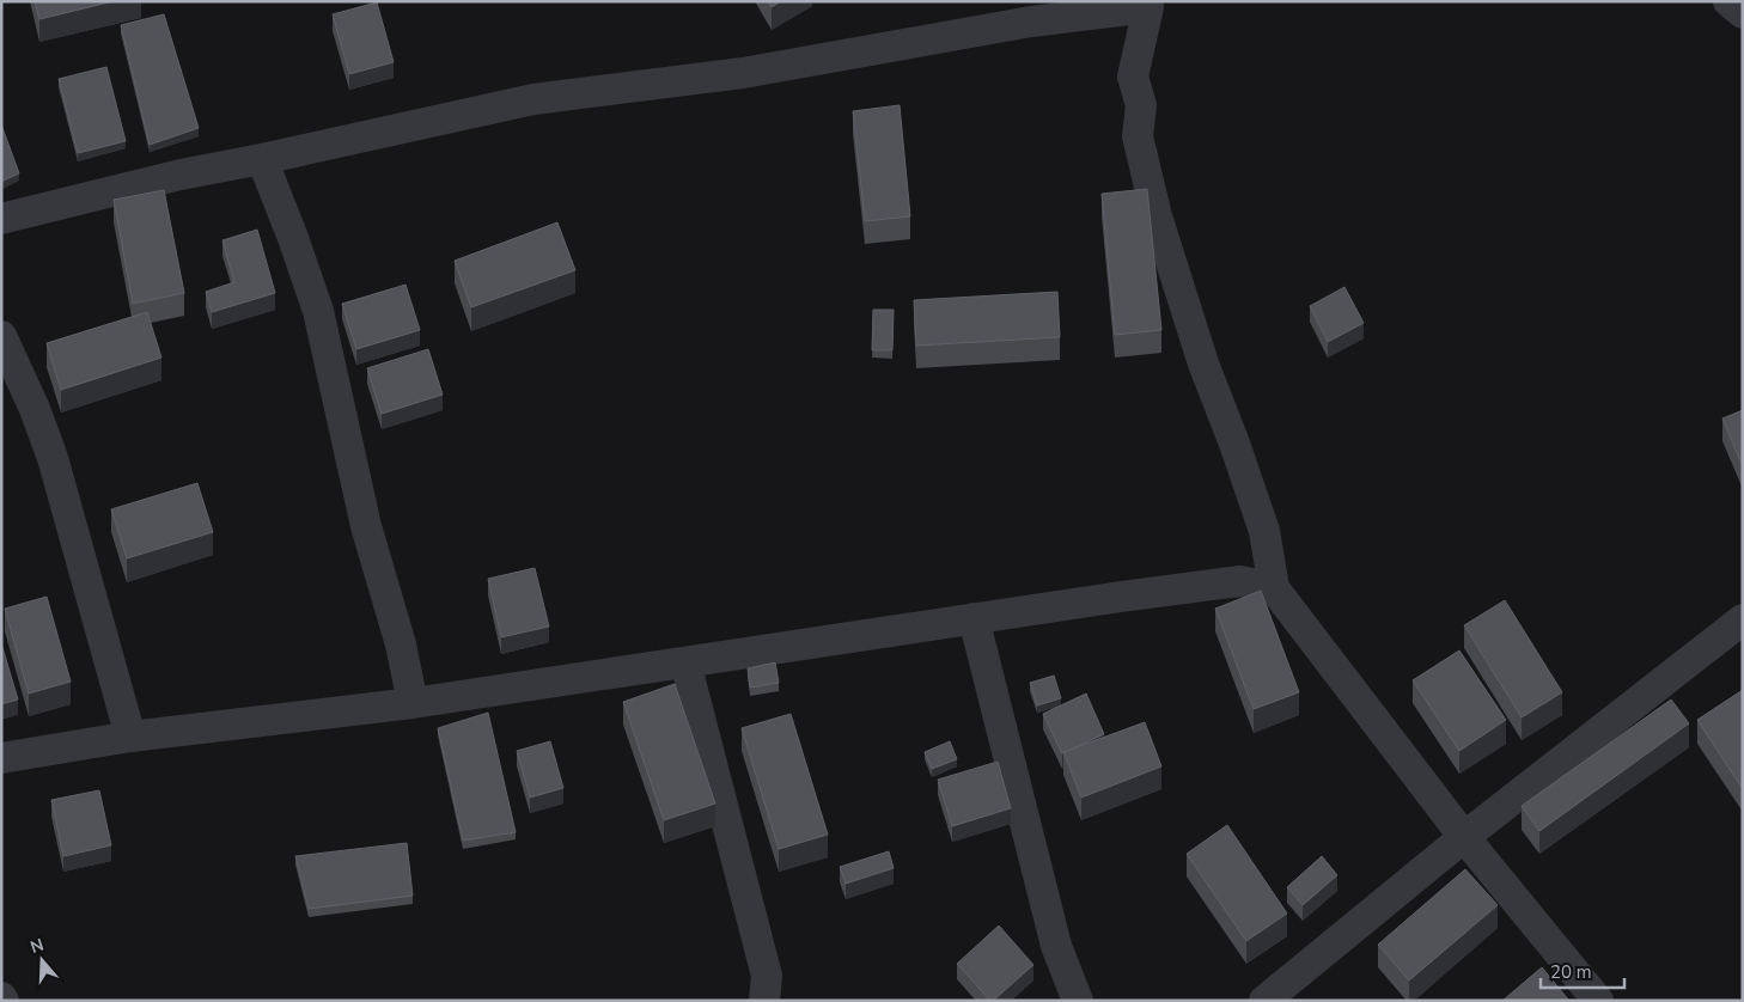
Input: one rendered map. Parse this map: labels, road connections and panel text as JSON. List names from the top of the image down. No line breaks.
{"scale_bar":"20 m","north":"top"}
